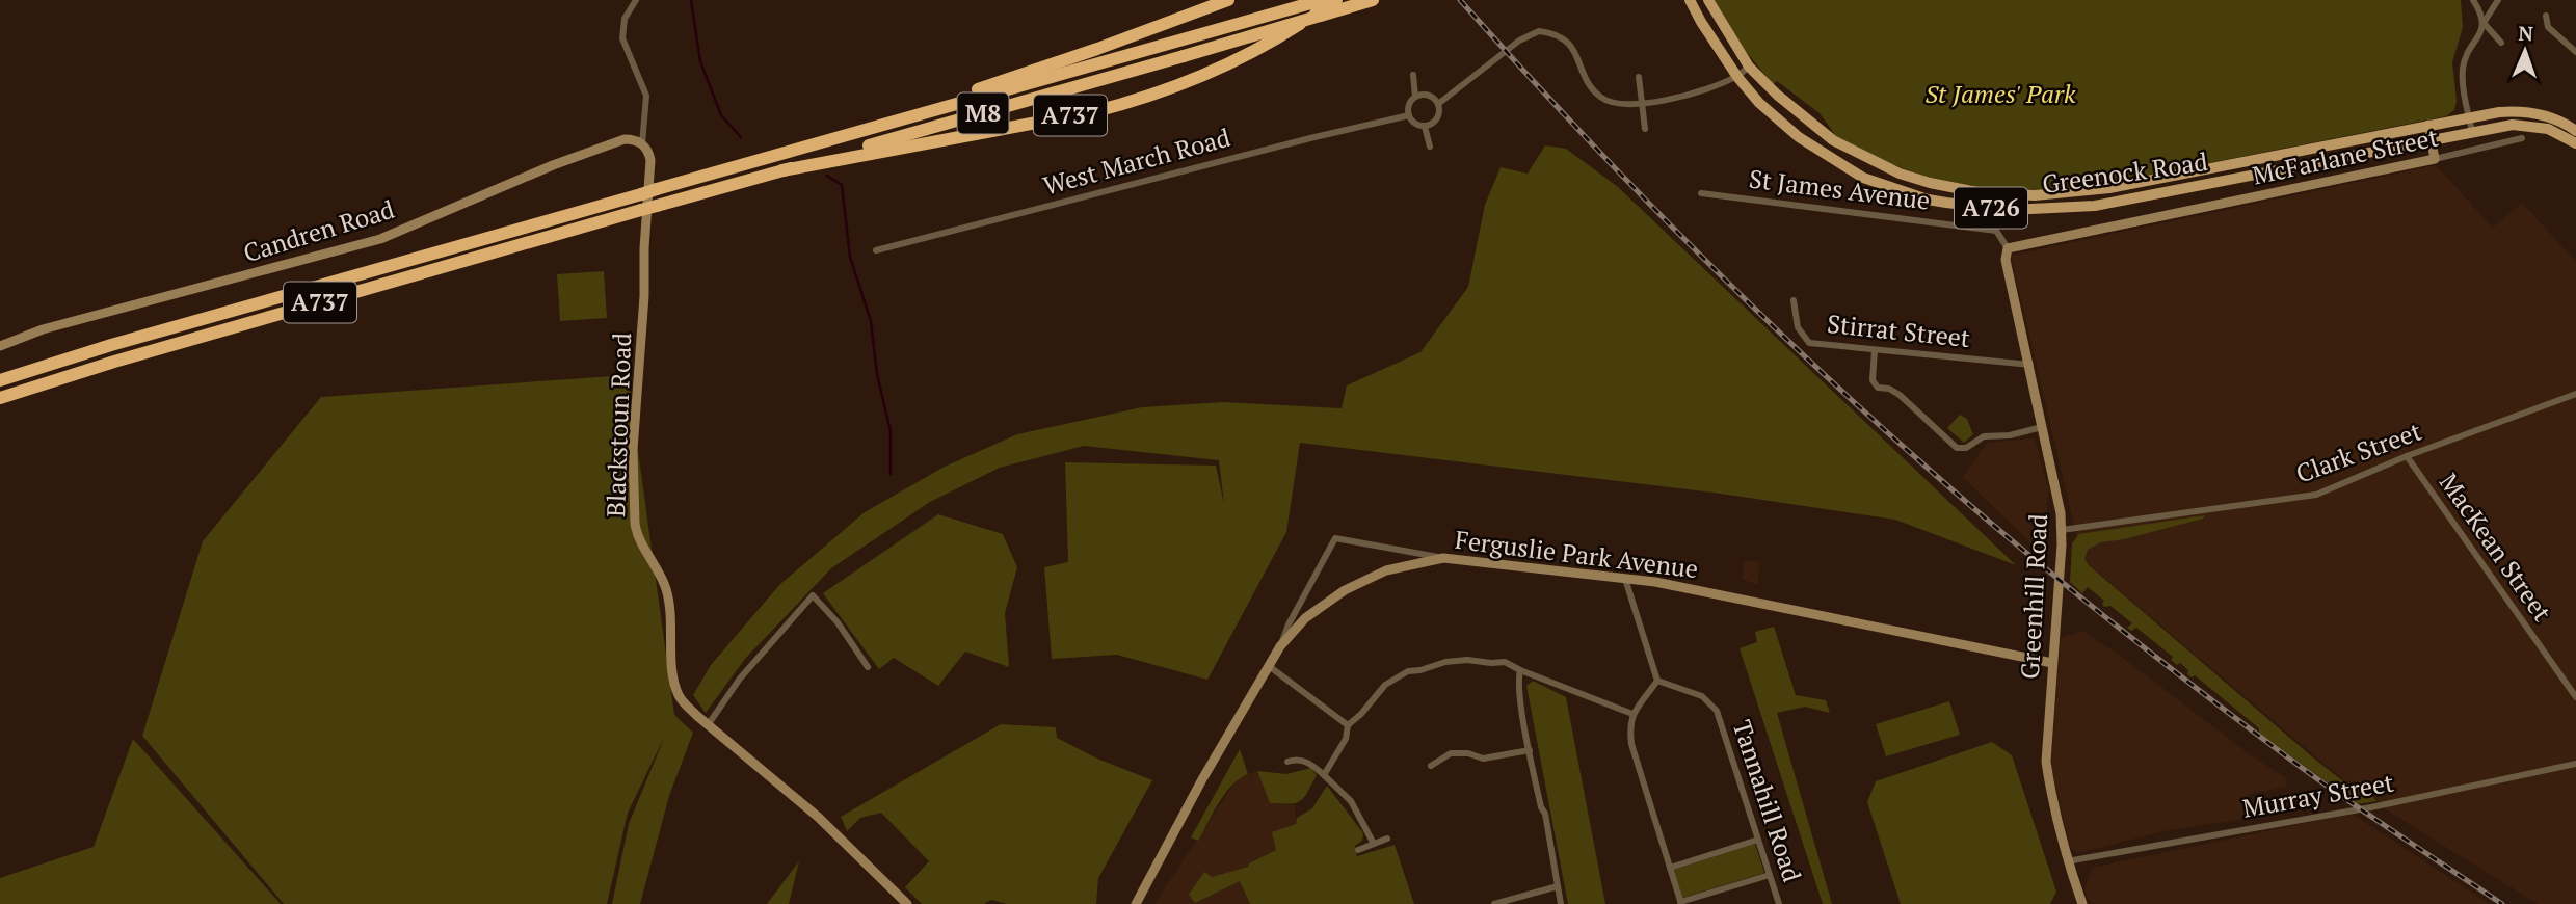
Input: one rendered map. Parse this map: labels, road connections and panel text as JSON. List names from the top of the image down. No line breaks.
{"streets":{"highway":["M8","A737"],"main road":["Greenock Road","A726"],"street":["McFarlane Street","West March Road","St James Avenue","Candren Road","Stirrat Street","Blackstoun Road","Clark Street","MacKean Street","Ferguslie Park Avenue","Greenhill Road","Murray Street","Tannahill Road"]},"crossings":[["M8","A737"],["McFarlane Street","St James Avenue"],["McFarlane Street","Greenhill Road"],["St James Avenue","Greenhill Road"],["Candren Road","Blackstoun Road"],["Stirrat Street","Greenhill Road"],["Clark Street","MacKean Street"],["Clark Street","Greenhill Road"],["Ferguslie Park Avenue","Greenhill Road"],["Greenhill Road","Murray Street"]],"parks":["St James' Park"],"north":"top"}
